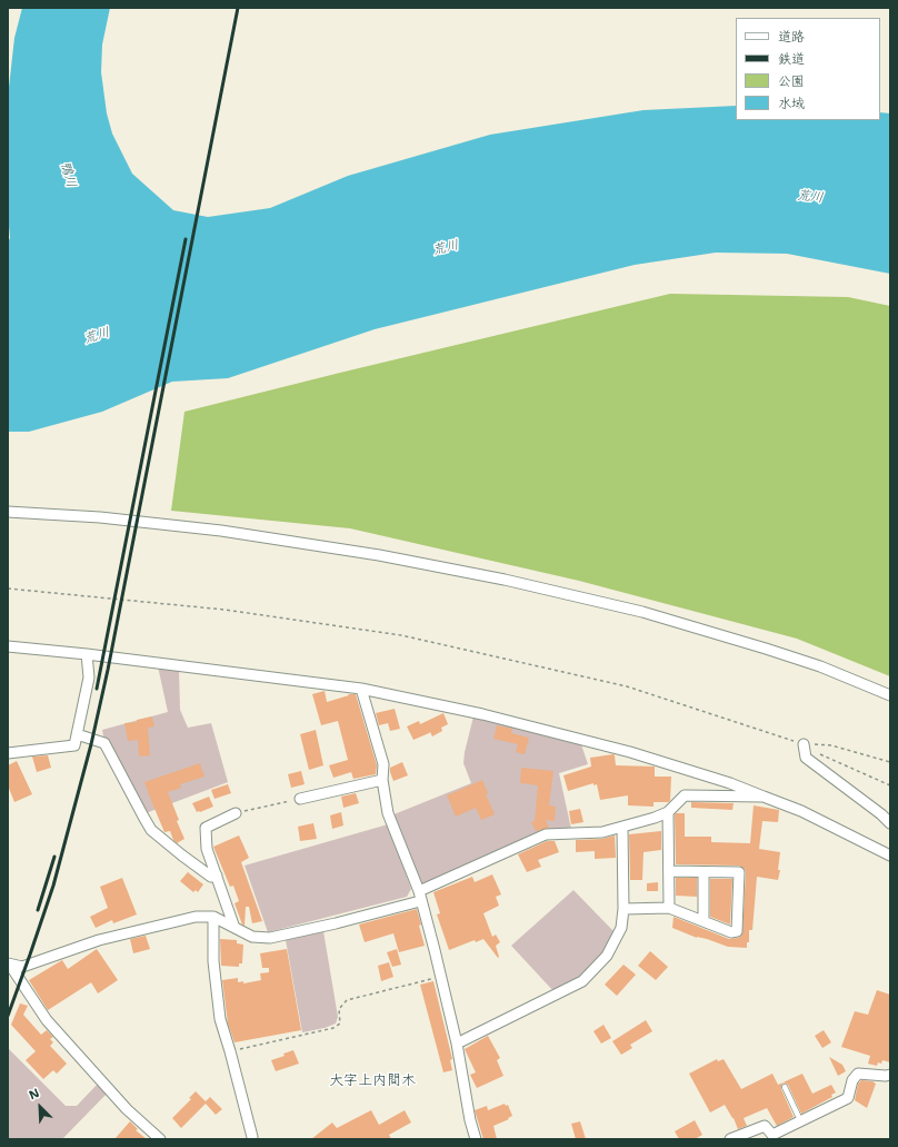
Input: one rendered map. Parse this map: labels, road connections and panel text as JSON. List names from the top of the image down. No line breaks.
{"districts":["大字上内間木"],"water":["鴨川","荒川"],"legend":["道路","鉄道","公園","水域"],"north":"top left"}
